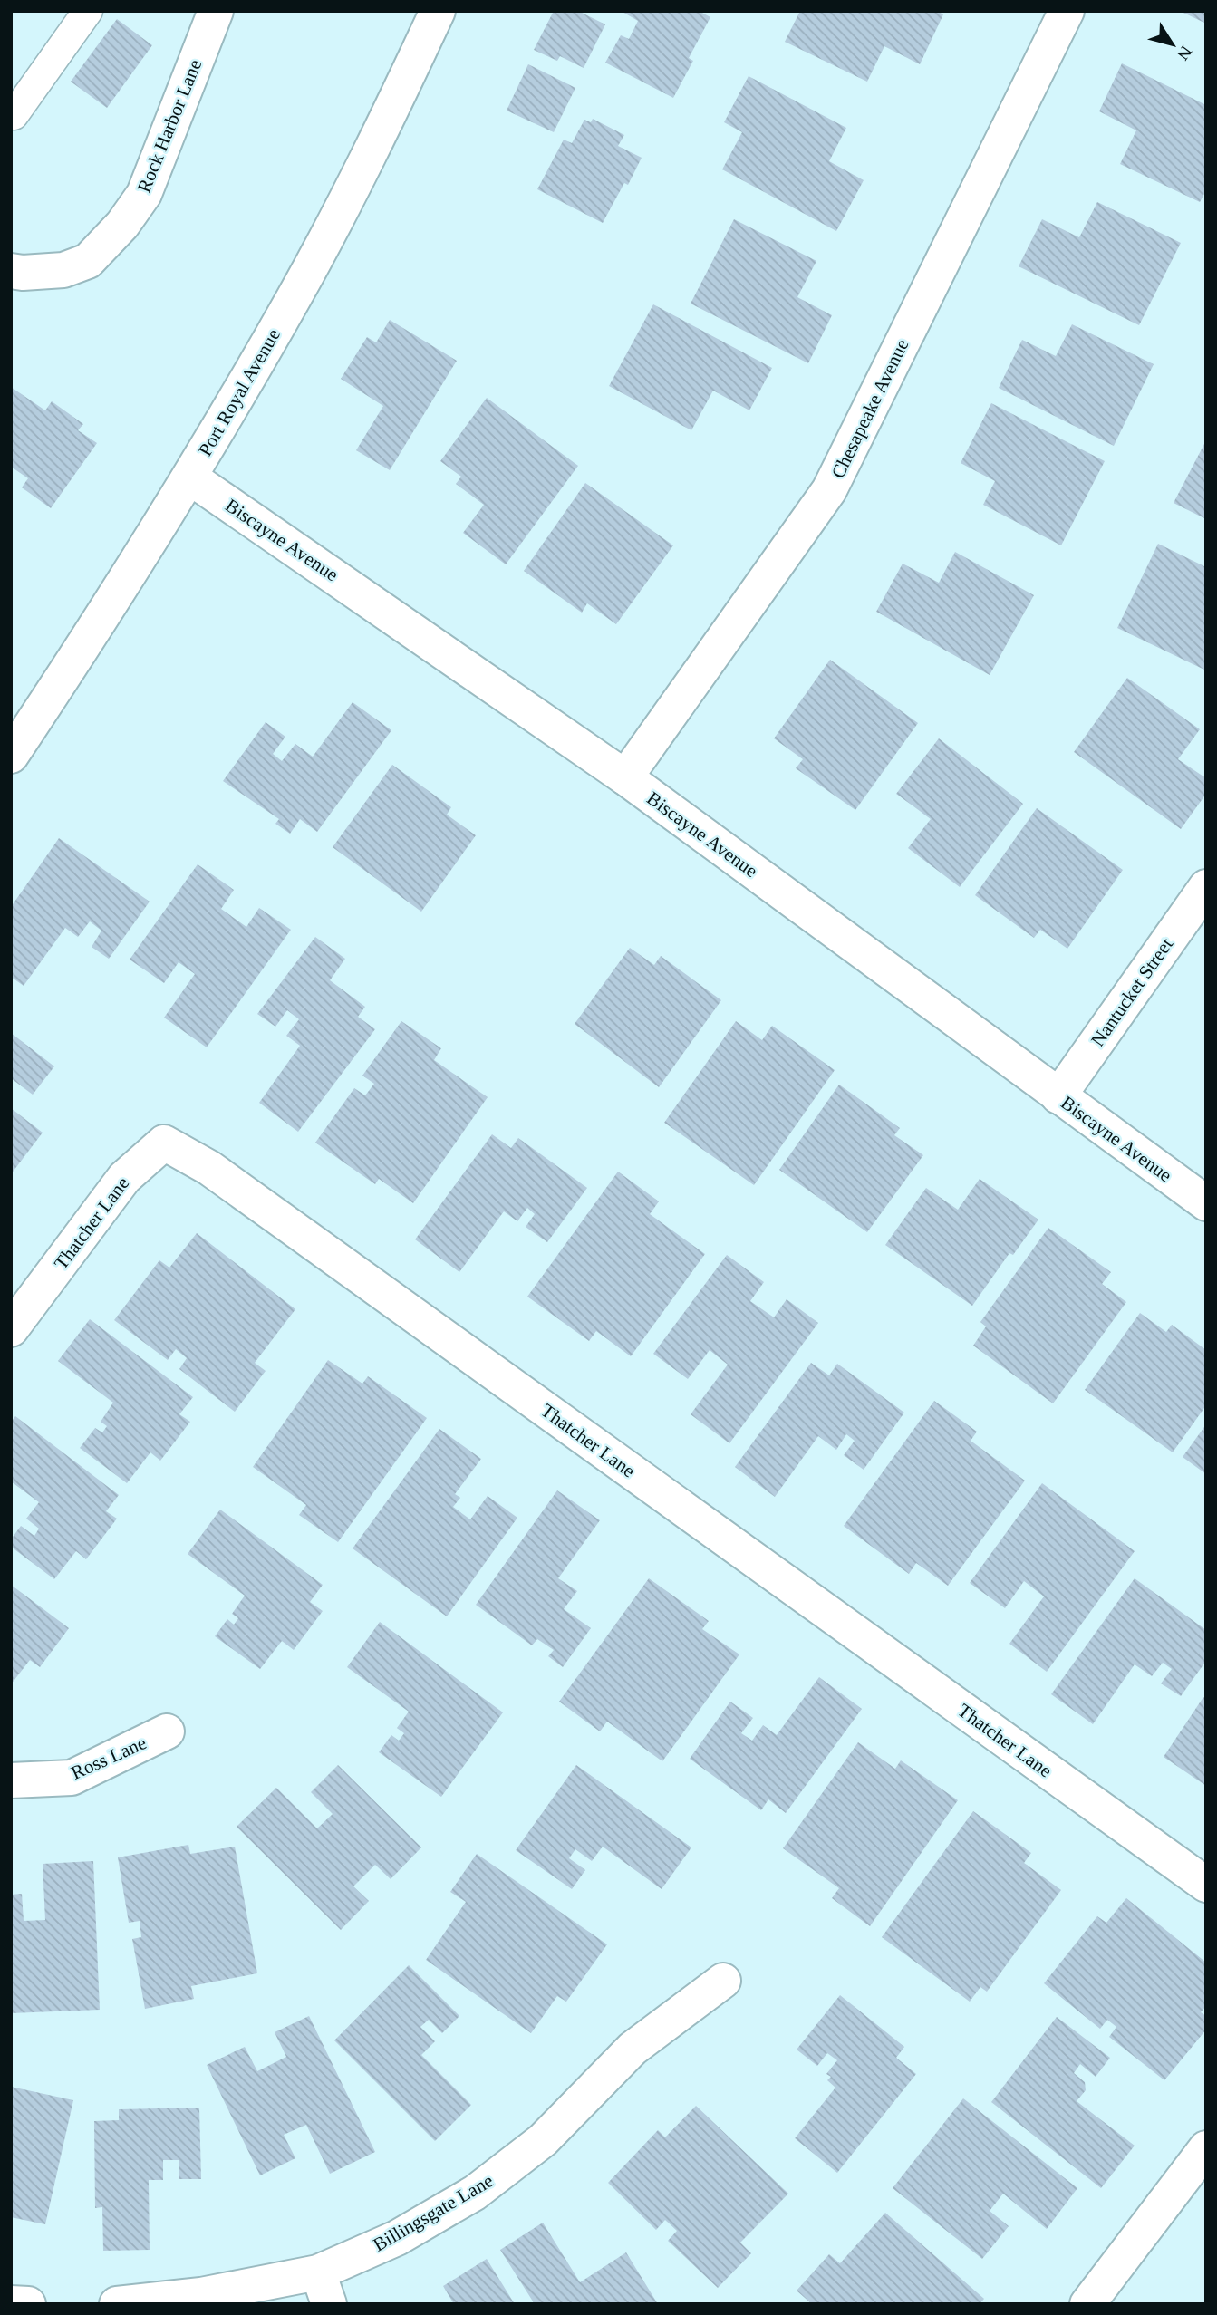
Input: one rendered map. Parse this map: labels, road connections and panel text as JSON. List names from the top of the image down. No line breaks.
{"streets":{"street":["Rock Harbor Lane","Port Royal Avenue","Chesapeake Avenue","Biscayne Avenue","Nantucket Street","Thatcher Lane","Ross Lane","Billingsgate Lane"]},"crossings":[["Port Royal Avenue","Biscayne Avenue"],["Chesapeake Avenue","Biscayne Avenue"],["Biscayne Avenue","Nantucket Street"]],"north":"bottom right"}
